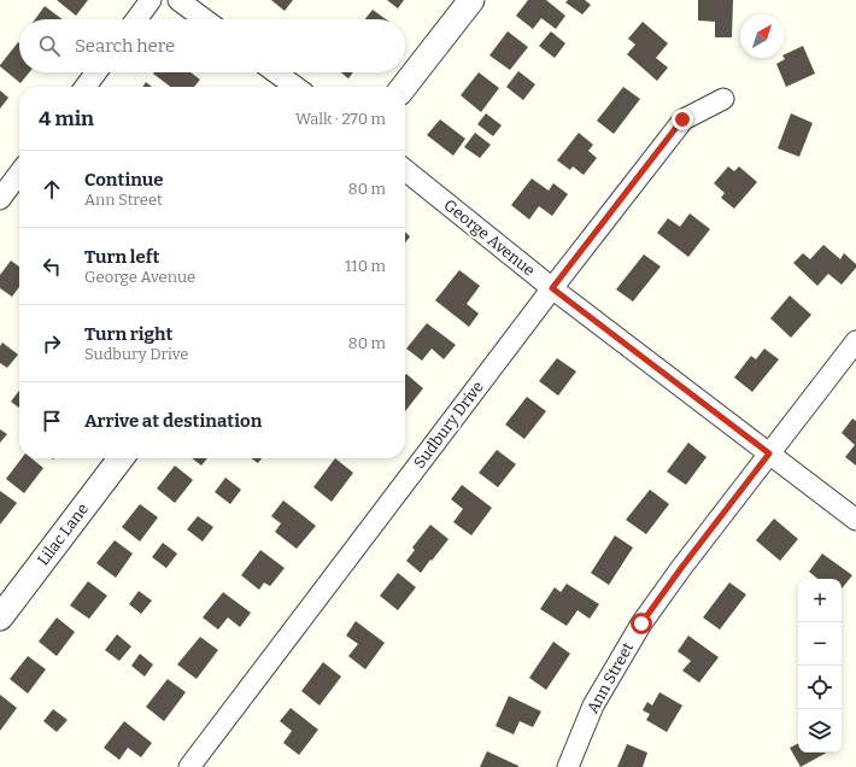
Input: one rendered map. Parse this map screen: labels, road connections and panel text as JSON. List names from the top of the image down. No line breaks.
{"streets":{"street":["George Avenue","Sudbury Drive","Lilac Lane","Ann Street"]},"crossings":[["George Avenue","Sudbury Drive"],["George Avenue","Ann Street"]],"north":"top right","page":{"search":"Search here","heading":["4 min","Walk · 270 m"],"list":[["Continue","Ann Street","80 m"],["Turn left","George Avenue","110 m"],["Turn right","Sudbury Drive","80 m"],"Arrive at destination"],"map_buttons":["+","−"]}}
